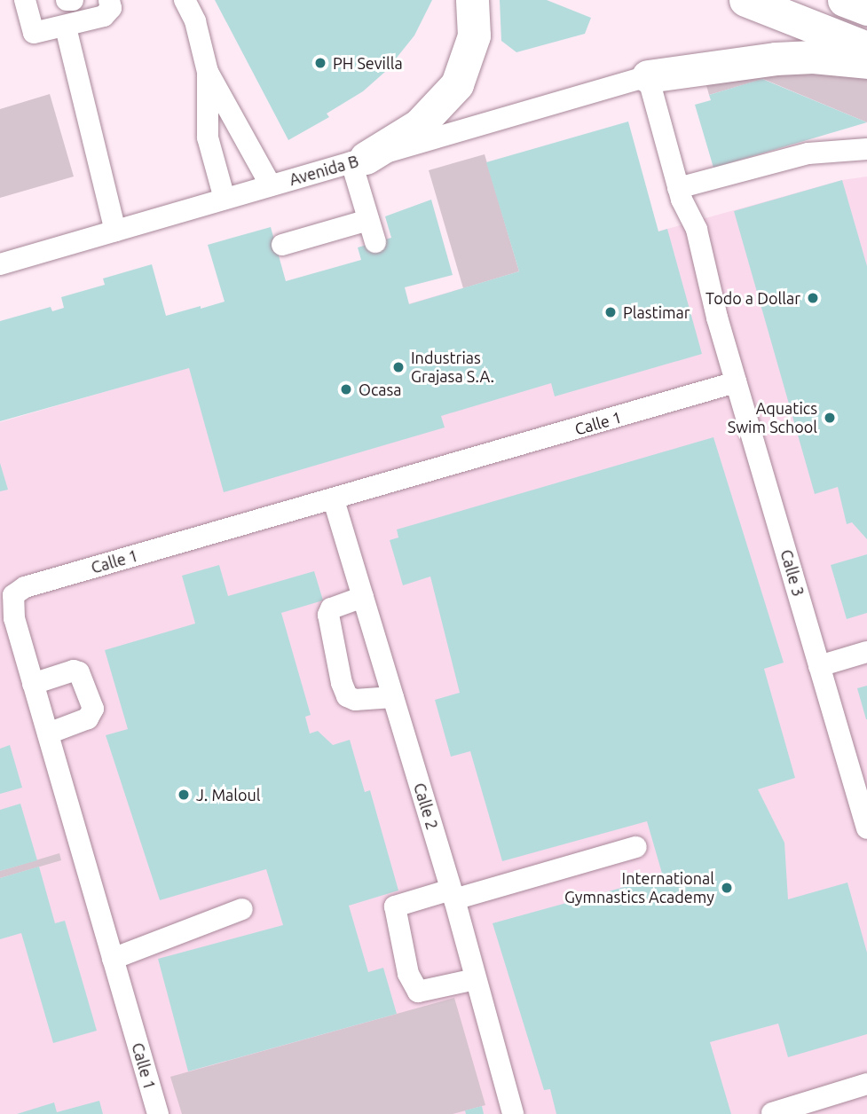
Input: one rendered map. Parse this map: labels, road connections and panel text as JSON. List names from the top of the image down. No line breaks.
{"streets":{"street":["Avenida B","Calle 1","Calle 3","Calle 2"]},"crossings":[["Avenida B","Calle 3"],["Calle 1","Calle 3"],["Calle 1","Calle 2"]],"places":["PH Sevilla","Todo a Dollar","Plastimar","Industrias Grajasa S.A.","Ocasa","Aquatics Swim School","J. Maloul","International Gymnastics Academy"]}
